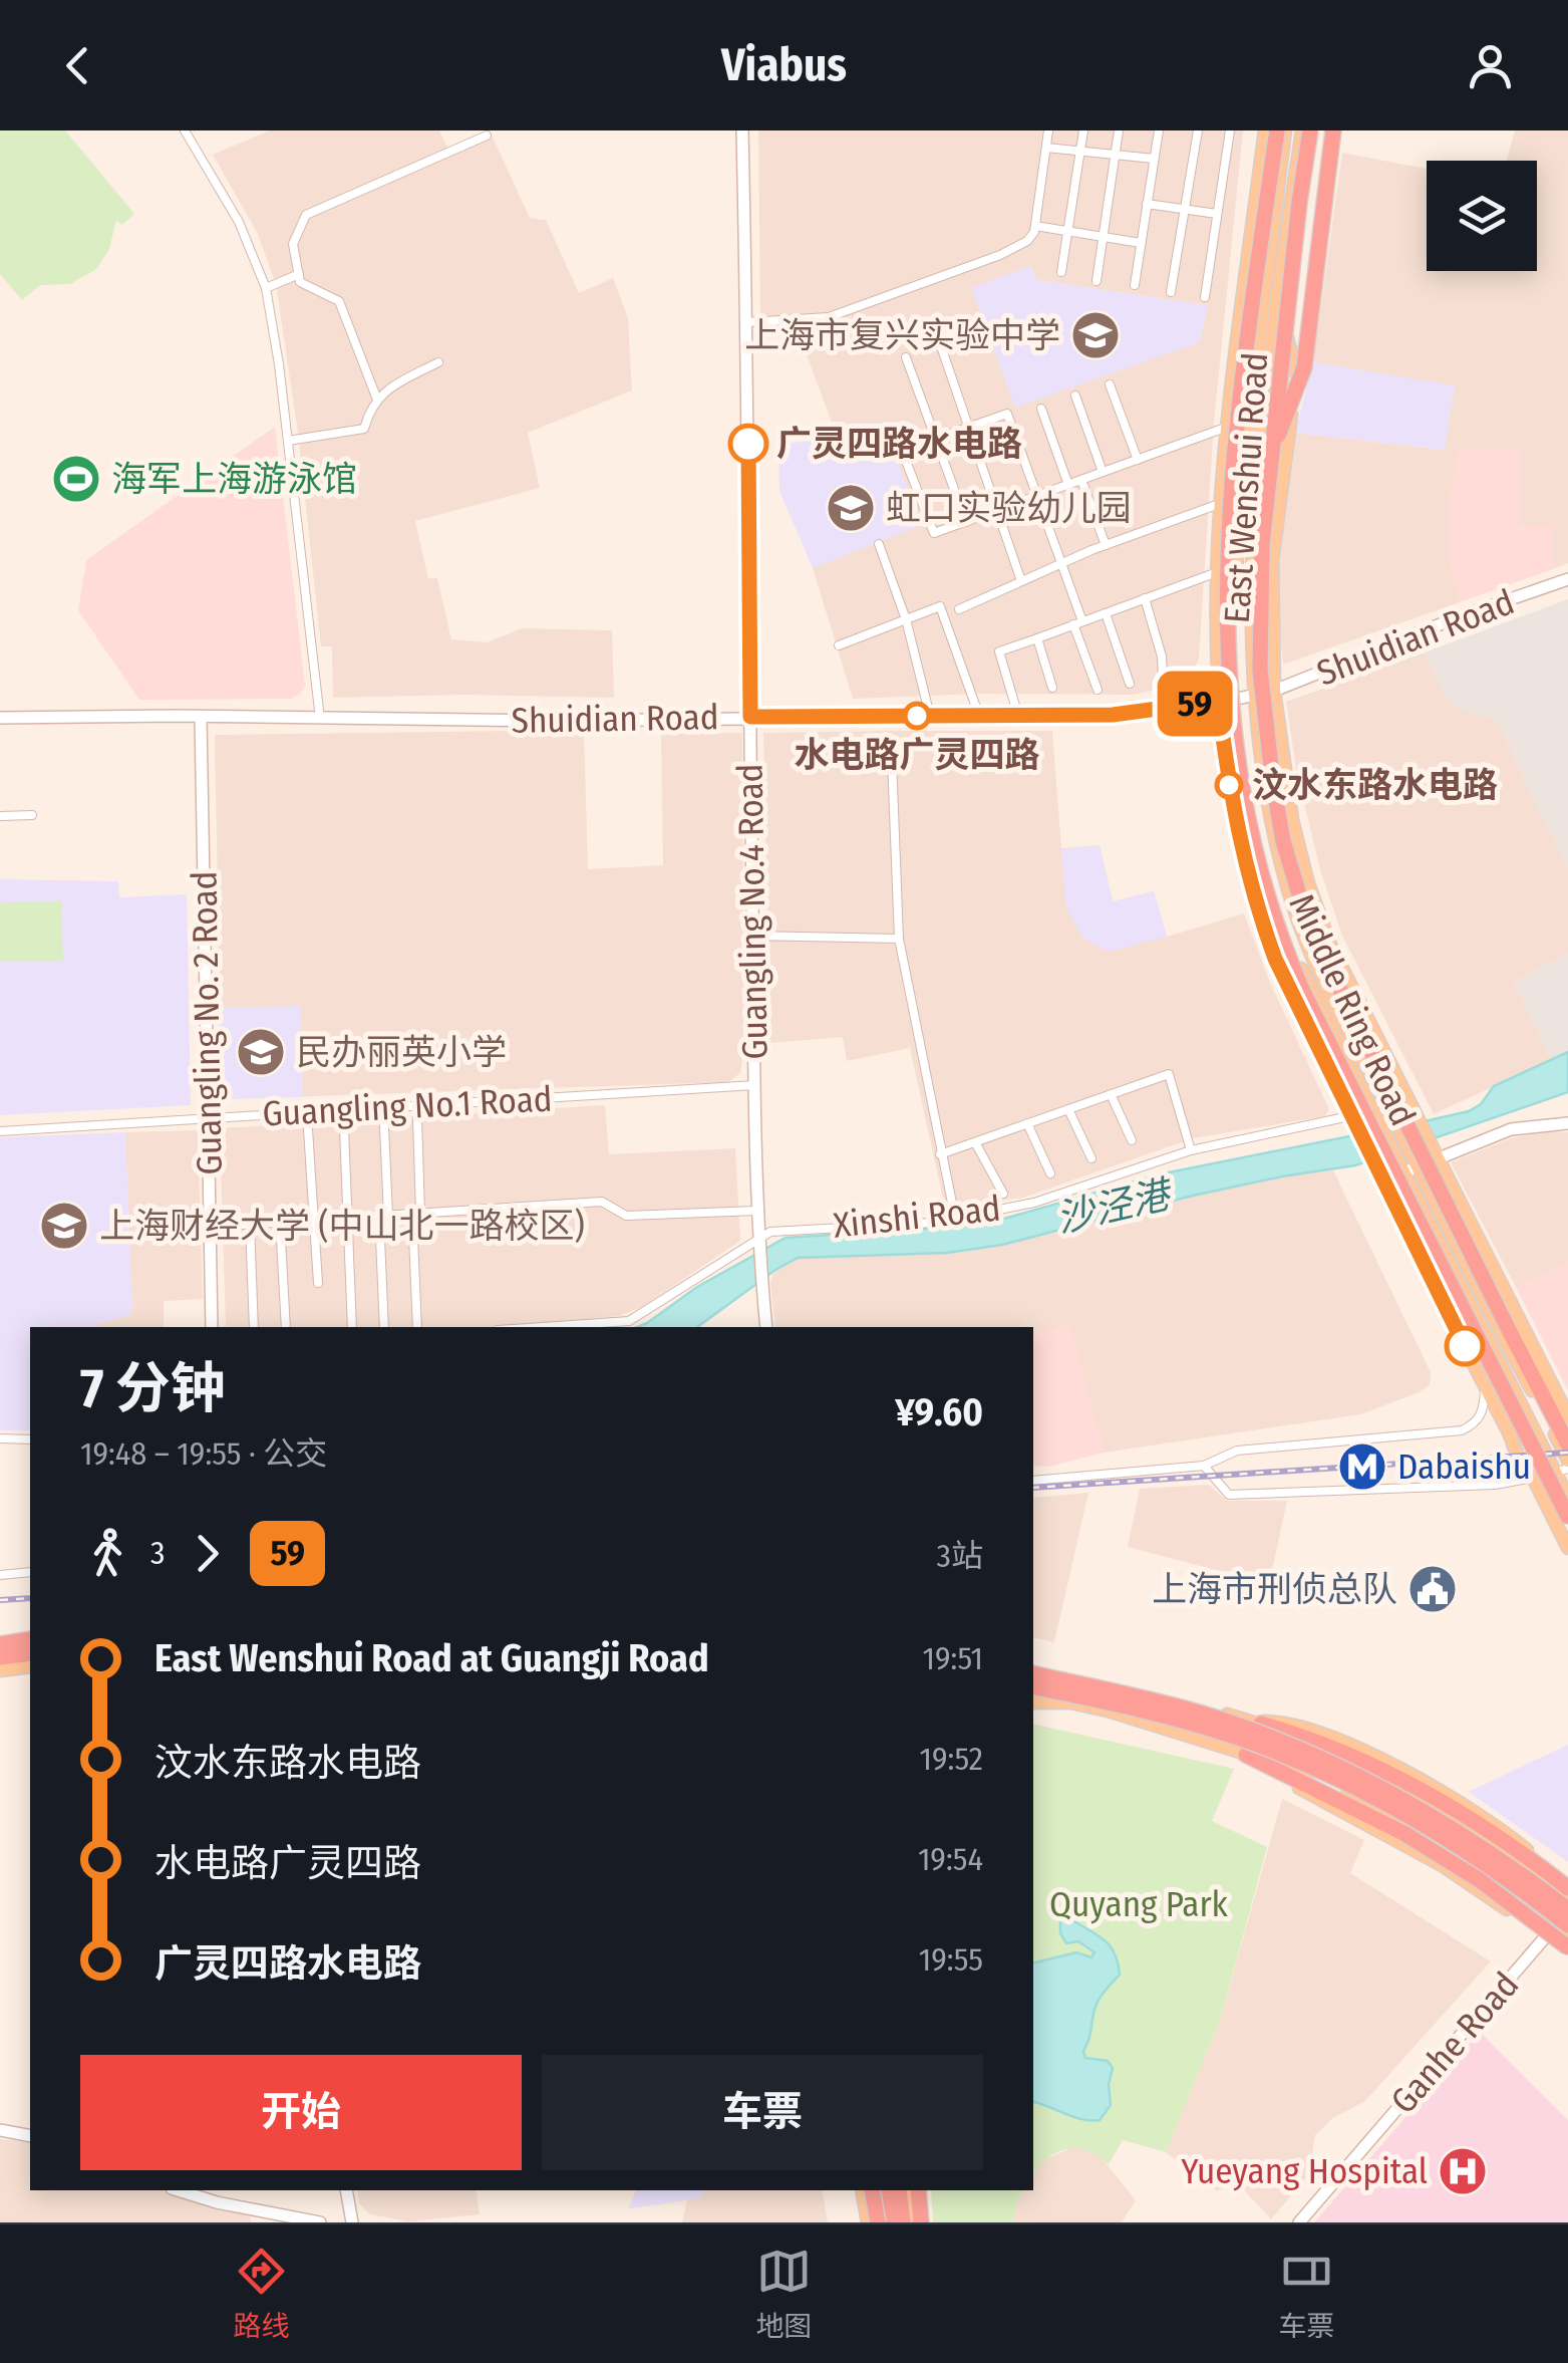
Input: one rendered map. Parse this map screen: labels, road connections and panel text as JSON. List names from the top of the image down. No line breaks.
{"streets":{"highway":["Middle Ring Road"],"main road":["East Wenshui Road","Shuidian Road","Guangling No.4 Road","Guangling No. 2 Road","Ganhe Road"],"street":["Guangling No.1 Road","Xinshi Road"]},"crossings":[["East Wenshui Road","Shuidian Road"],["East Wenshui Road","Xinshi Road"],["Shuidian Road","Guangling No.4 Road"],["Shuidian Road","Guangling No. 2 Road"],["Guangling No.4 Road","Guangling No.1 Road"],["Guangling No.4 Road","Xinshi Road"],["Guangling No. 2 Road","Guangling No.1 Road"]],"water":["沙泾港"],"parks":["Quyang Park"],"places":{"school or university":["上海市复兴实验中学","虹口实验幼儿园","民办丽英小学","上海财经大学 (中山北一路校区)"],"other":["广灵四路水电路","水电路广灵四路","汶水东路水电路"],"sports":["海军上海游泳馆"],"metro station":["Dabaishu"],"public building":["上海市刑侦总队"],"hospital":["Yueyang Hospital"]},"lines":["bus line 59"],"page":{"header":"Viabus","on_map":"59","heading":["7 分钟","19:48 – 19:55 · 公交","¥9.60"],"legs":["3","59","3站"],"list":[{"name":"East Wenshui Road at Guangji Road","value":"19:51"},{"name":"汶水东路水电路","value":"19:52"},{"name":"水电路广灵四路","value":"19:54"},{"name":"广灵四路水电路","value":"19:55"}],"buttons":["开始","车票"],"tabs":["路线","地图","车票"]}}
